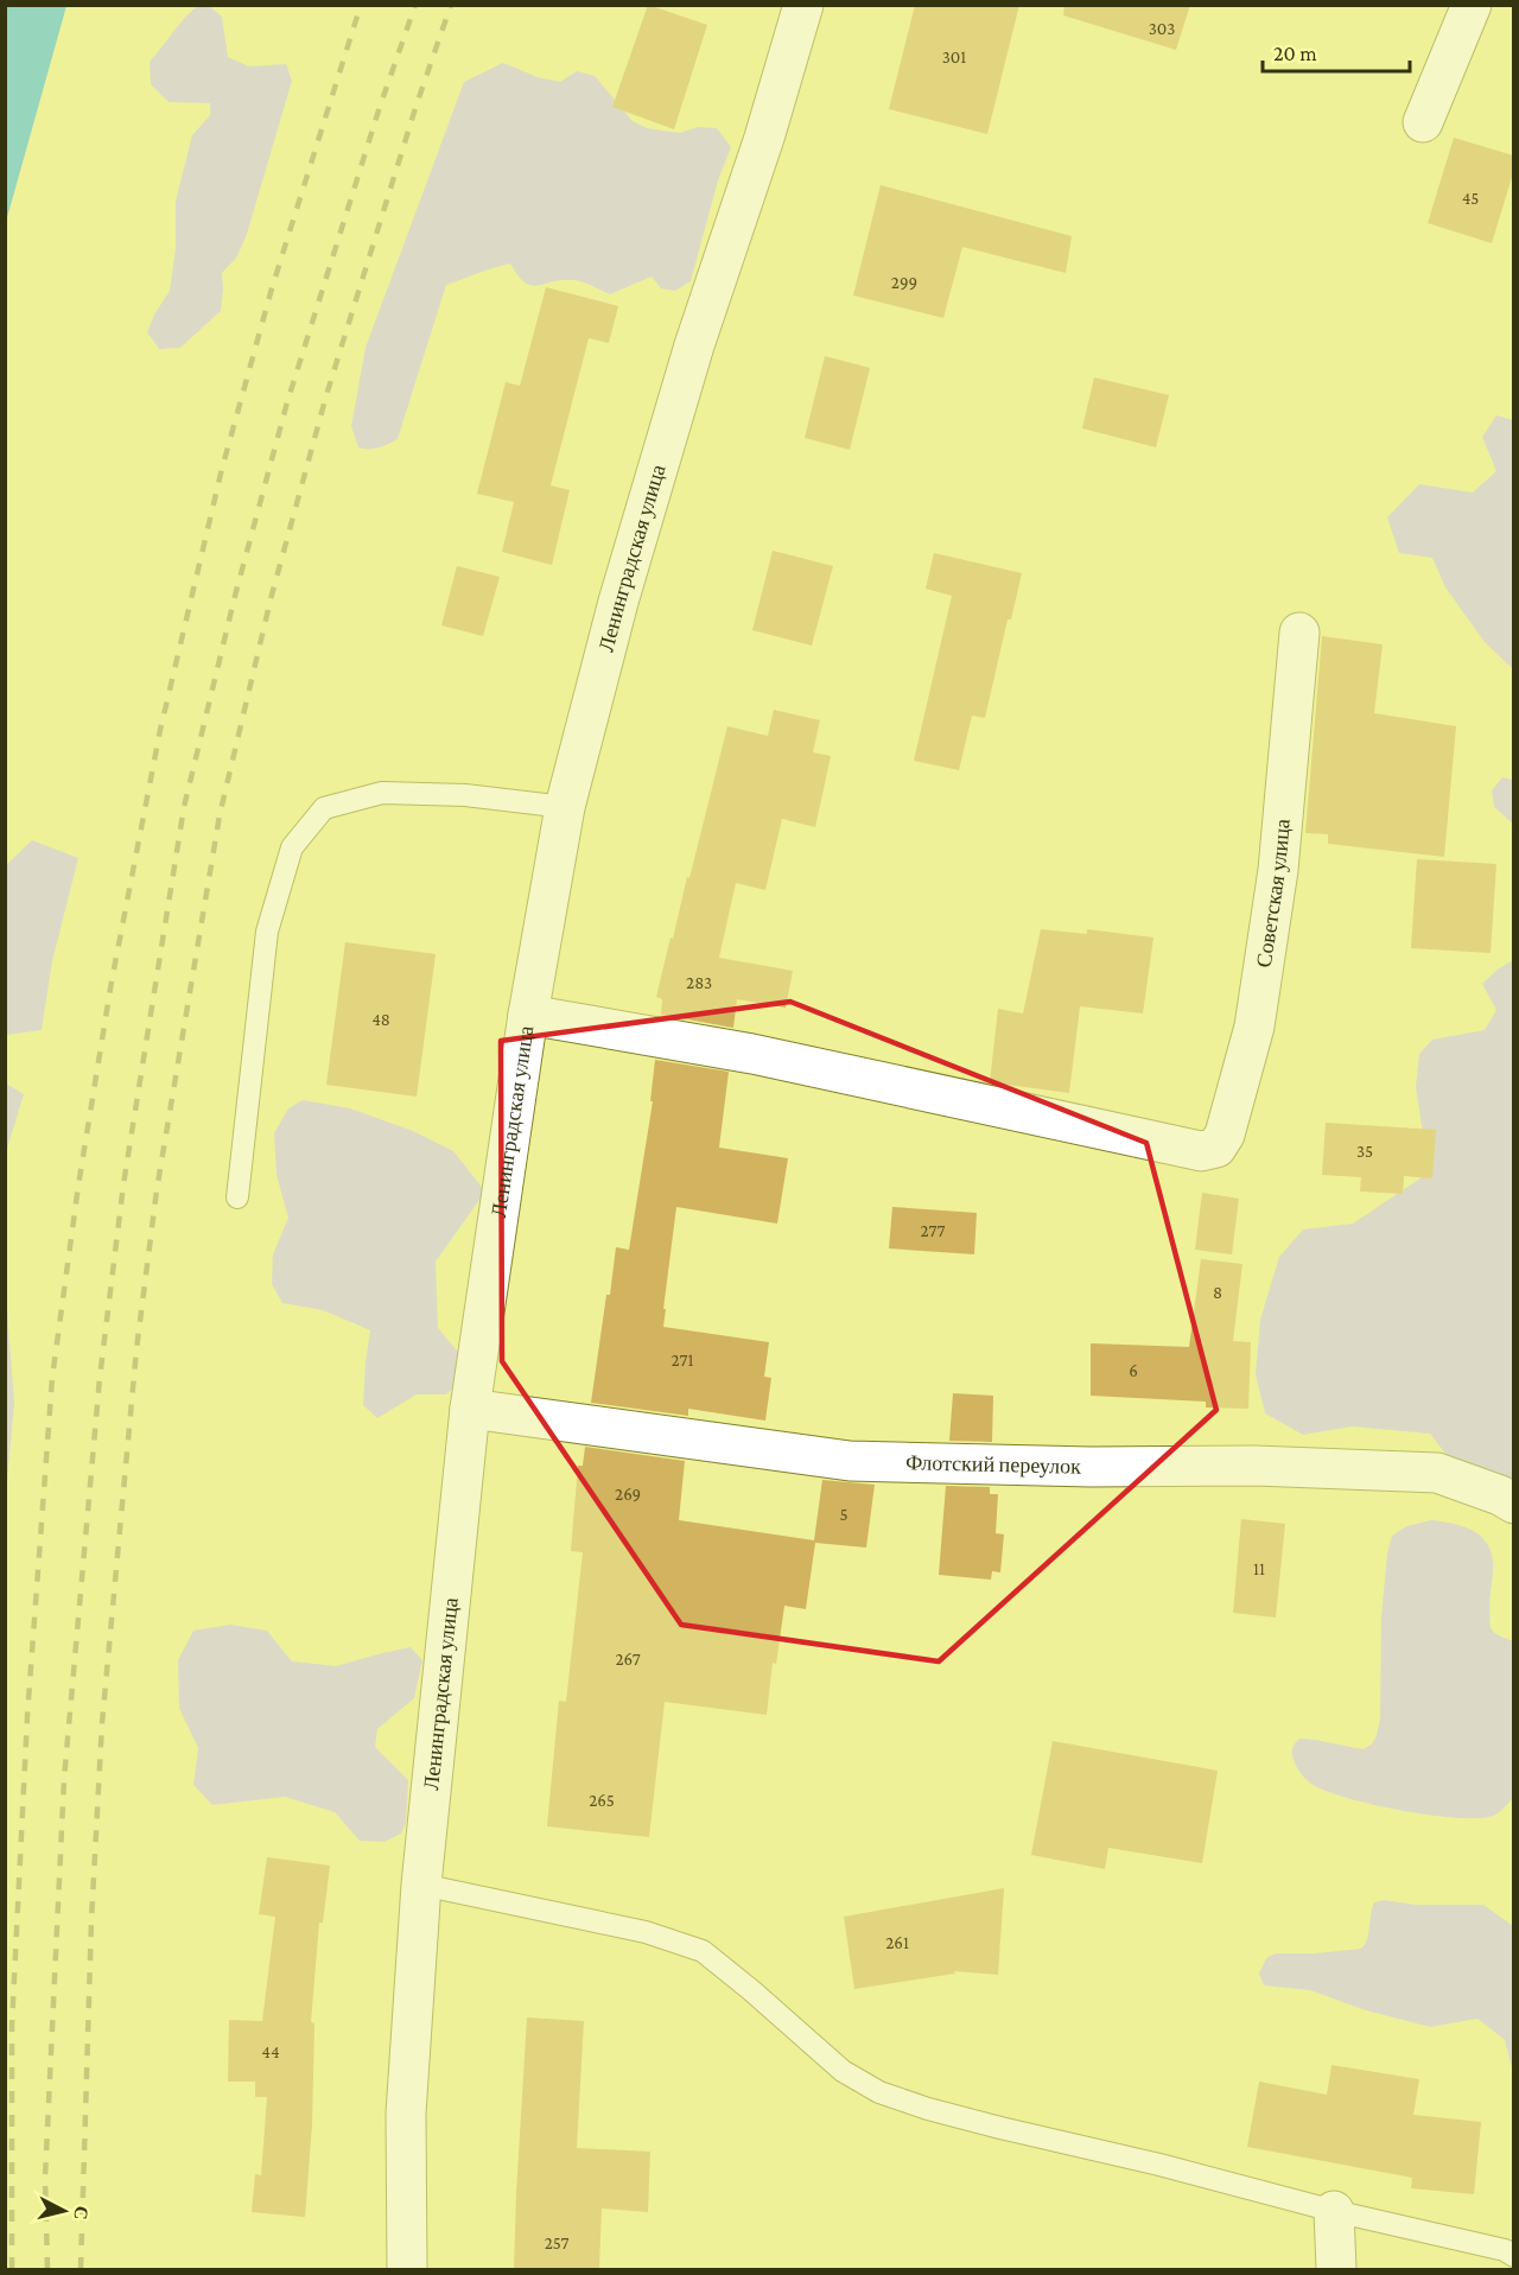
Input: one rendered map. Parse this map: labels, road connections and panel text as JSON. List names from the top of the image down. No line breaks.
{"streets":{"street":["Ленинградская улица","Советская улица","Флотский переулок"]},"crossings":[["Ленинградская улица","Советская улица"],["Ленинградская улица","Флотский переулок"]],"house_numbers":["303","301","45","299","283","48","35","277","8","271","6","269","5","11","267","265","261","44","257"],"scale_bar":"20 m","north":"right"}
